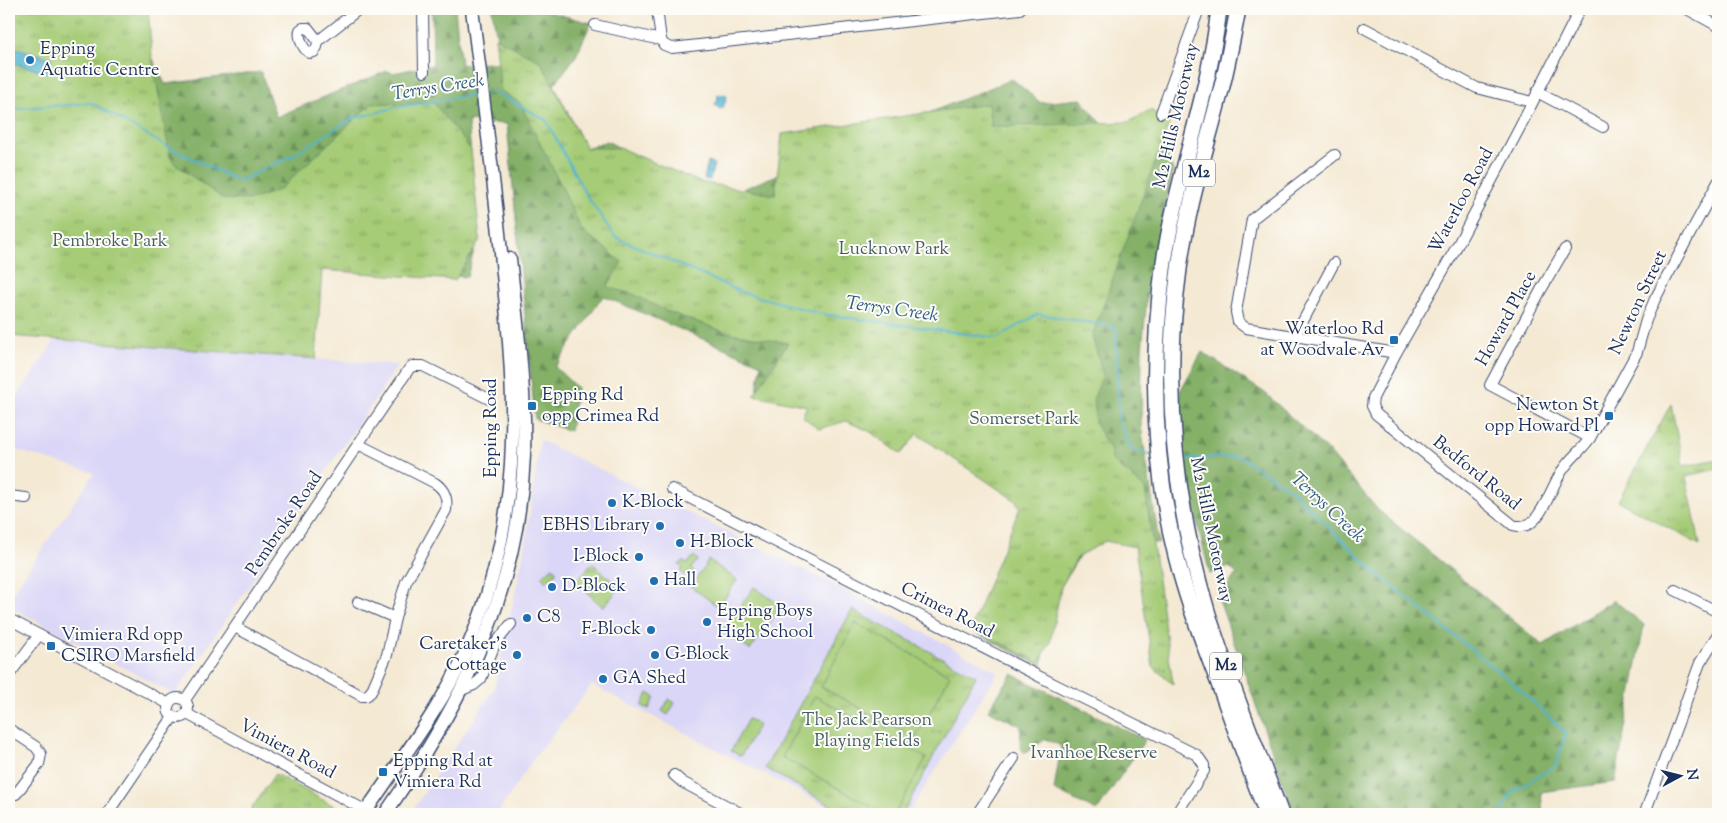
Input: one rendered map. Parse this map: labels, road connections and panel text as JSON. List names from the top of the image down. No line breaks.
{"streets":{"highway":["M2 Hills Motorway","M2"],"main road":["Epping Road"],"street":["Waterloo Road","Newton Street","Howard Place","Bedford Road","Pembroke Road","Crimea Road","Vimiera Road"]},"crossings":[["Waterloo Road","Bedford Road"],["Newton Street","Howard Place"],["Newton Street","Bedford Road"],["Howard Place","Bedford Road"],["Epping Road","Vimiera Road"],["Pembroke Road","Vimiera Road"]],"water":["Terrys Creek"],"parks":["Pembroke Park","Lucknow Park","Somerset Park","The Jack Pearson Playing Fields","Ivanhoe Reserve"],"places":{"other":["Epping Aquatic Centre","K-Block","EBHS Library","H-Block","I-Block","Hall","D-Block","C8","Epping Boys High School","F-Block","Caretaker's Cottage","G-Block","GA Shed"],"transit":["Waterloo Rd at Woodvale Av","Epping Rd opp Crimea Rd","Newton St opp Howard Pl","Vimiera Rd opp CSIRO Marsfield","Epping Rd at Vimiera Rd"]},"north":"right"}
